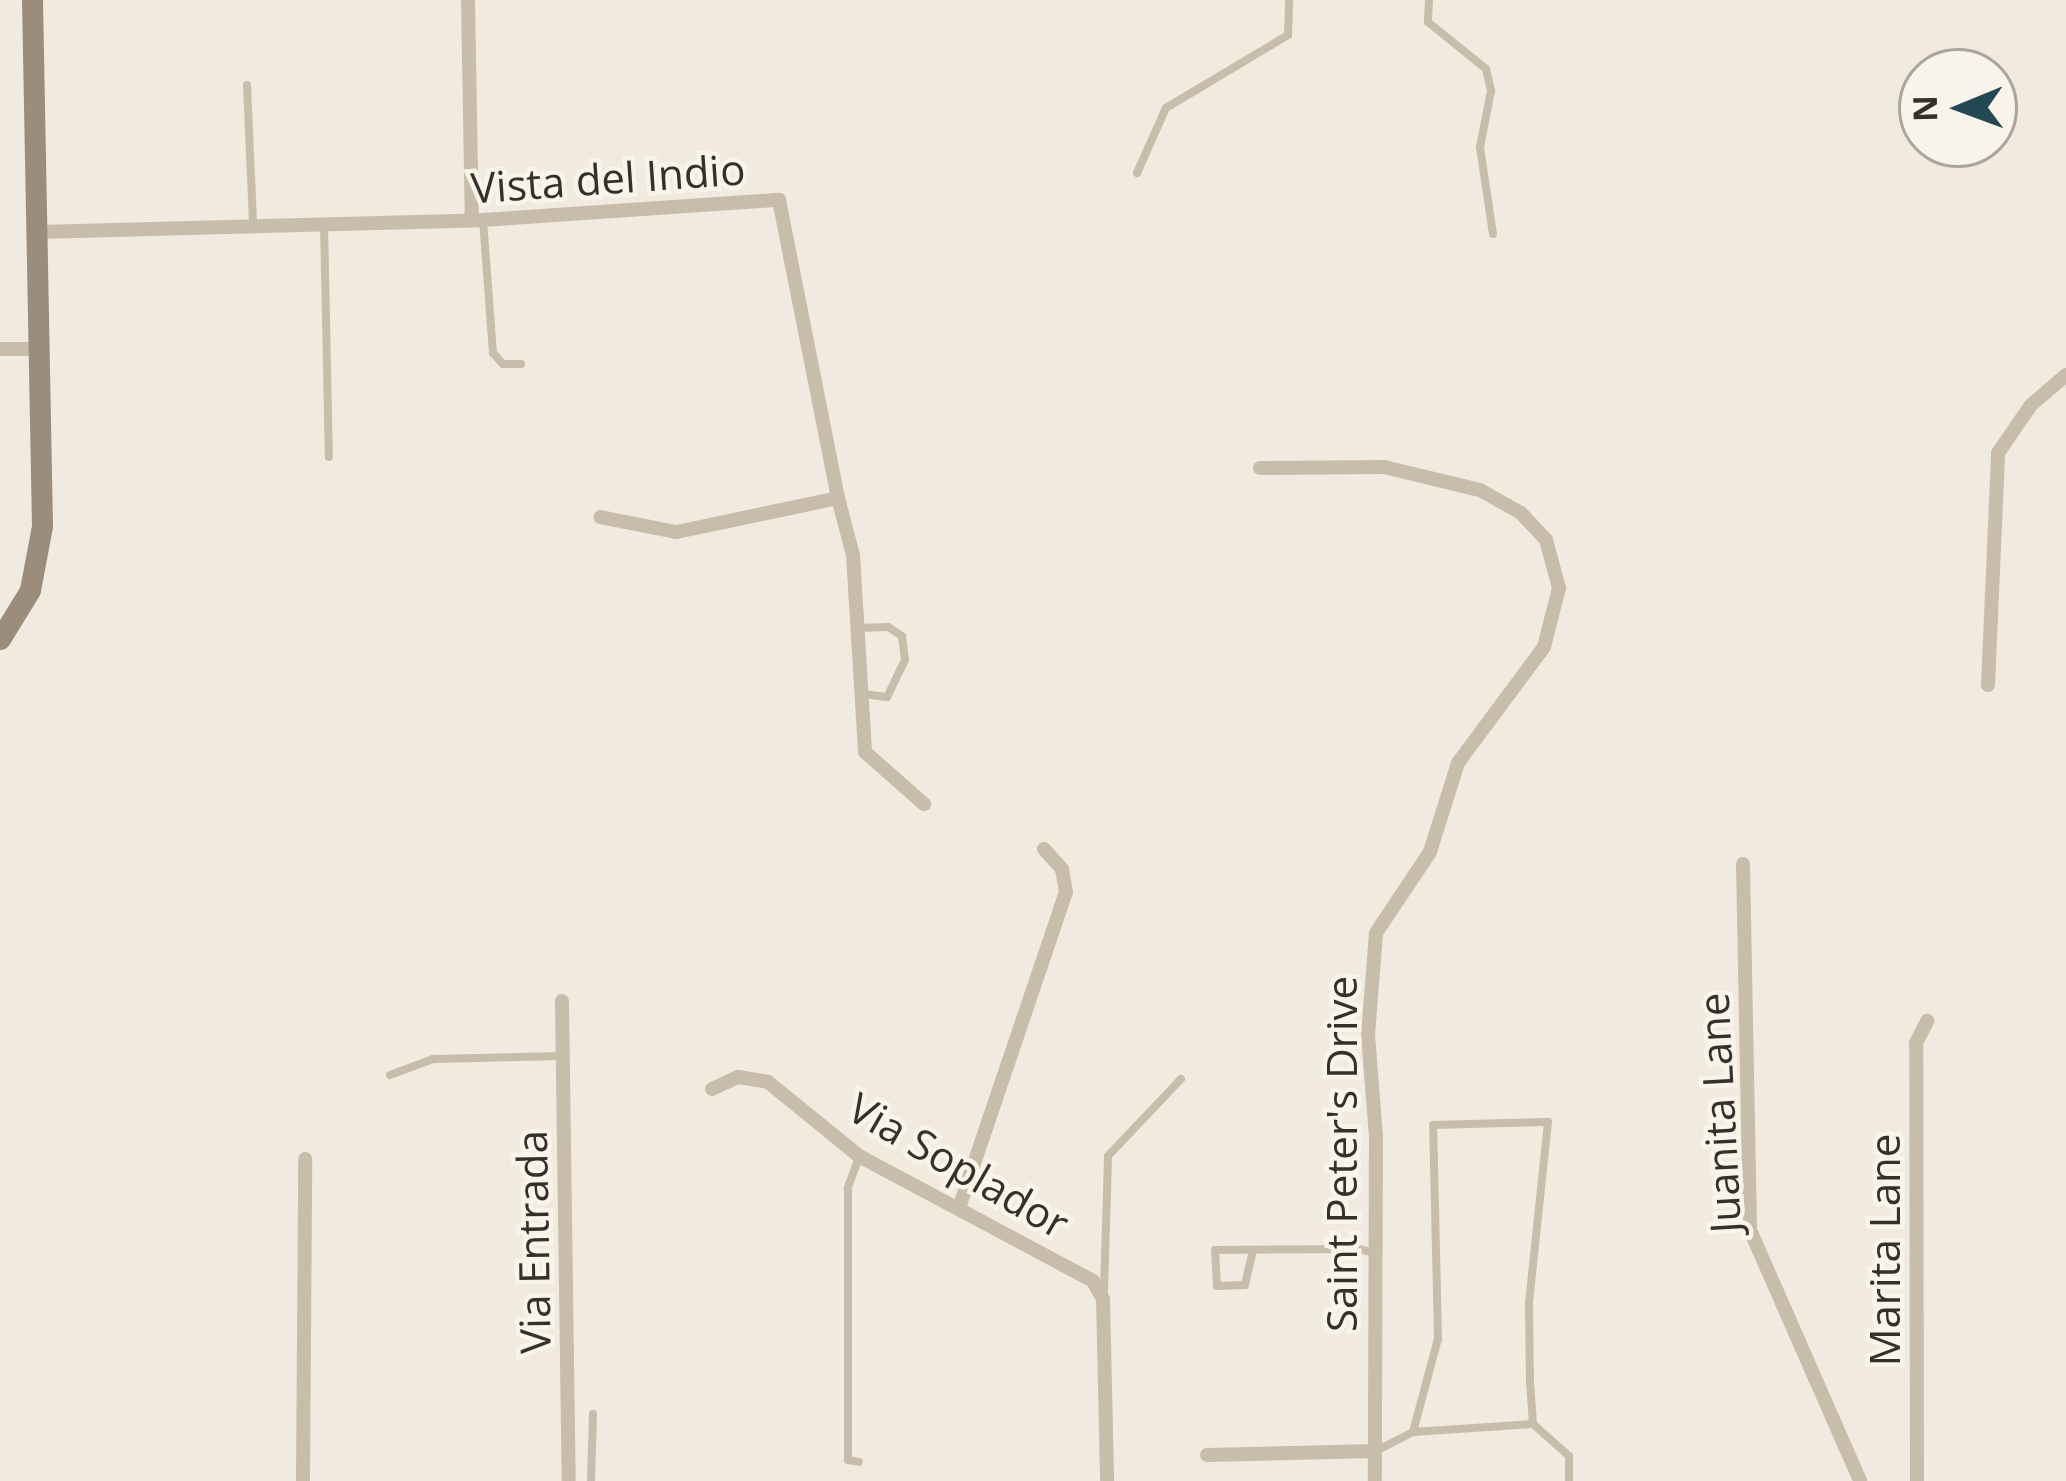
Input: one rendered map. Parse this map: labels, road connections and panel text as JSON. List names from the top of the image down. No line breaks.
{"streets":{"street":["Vista del Indio","Juanita Lane","Saint Peter's Drive","Via Soplador","Via Entrada","Marita Lane"]},"north":"left"}
